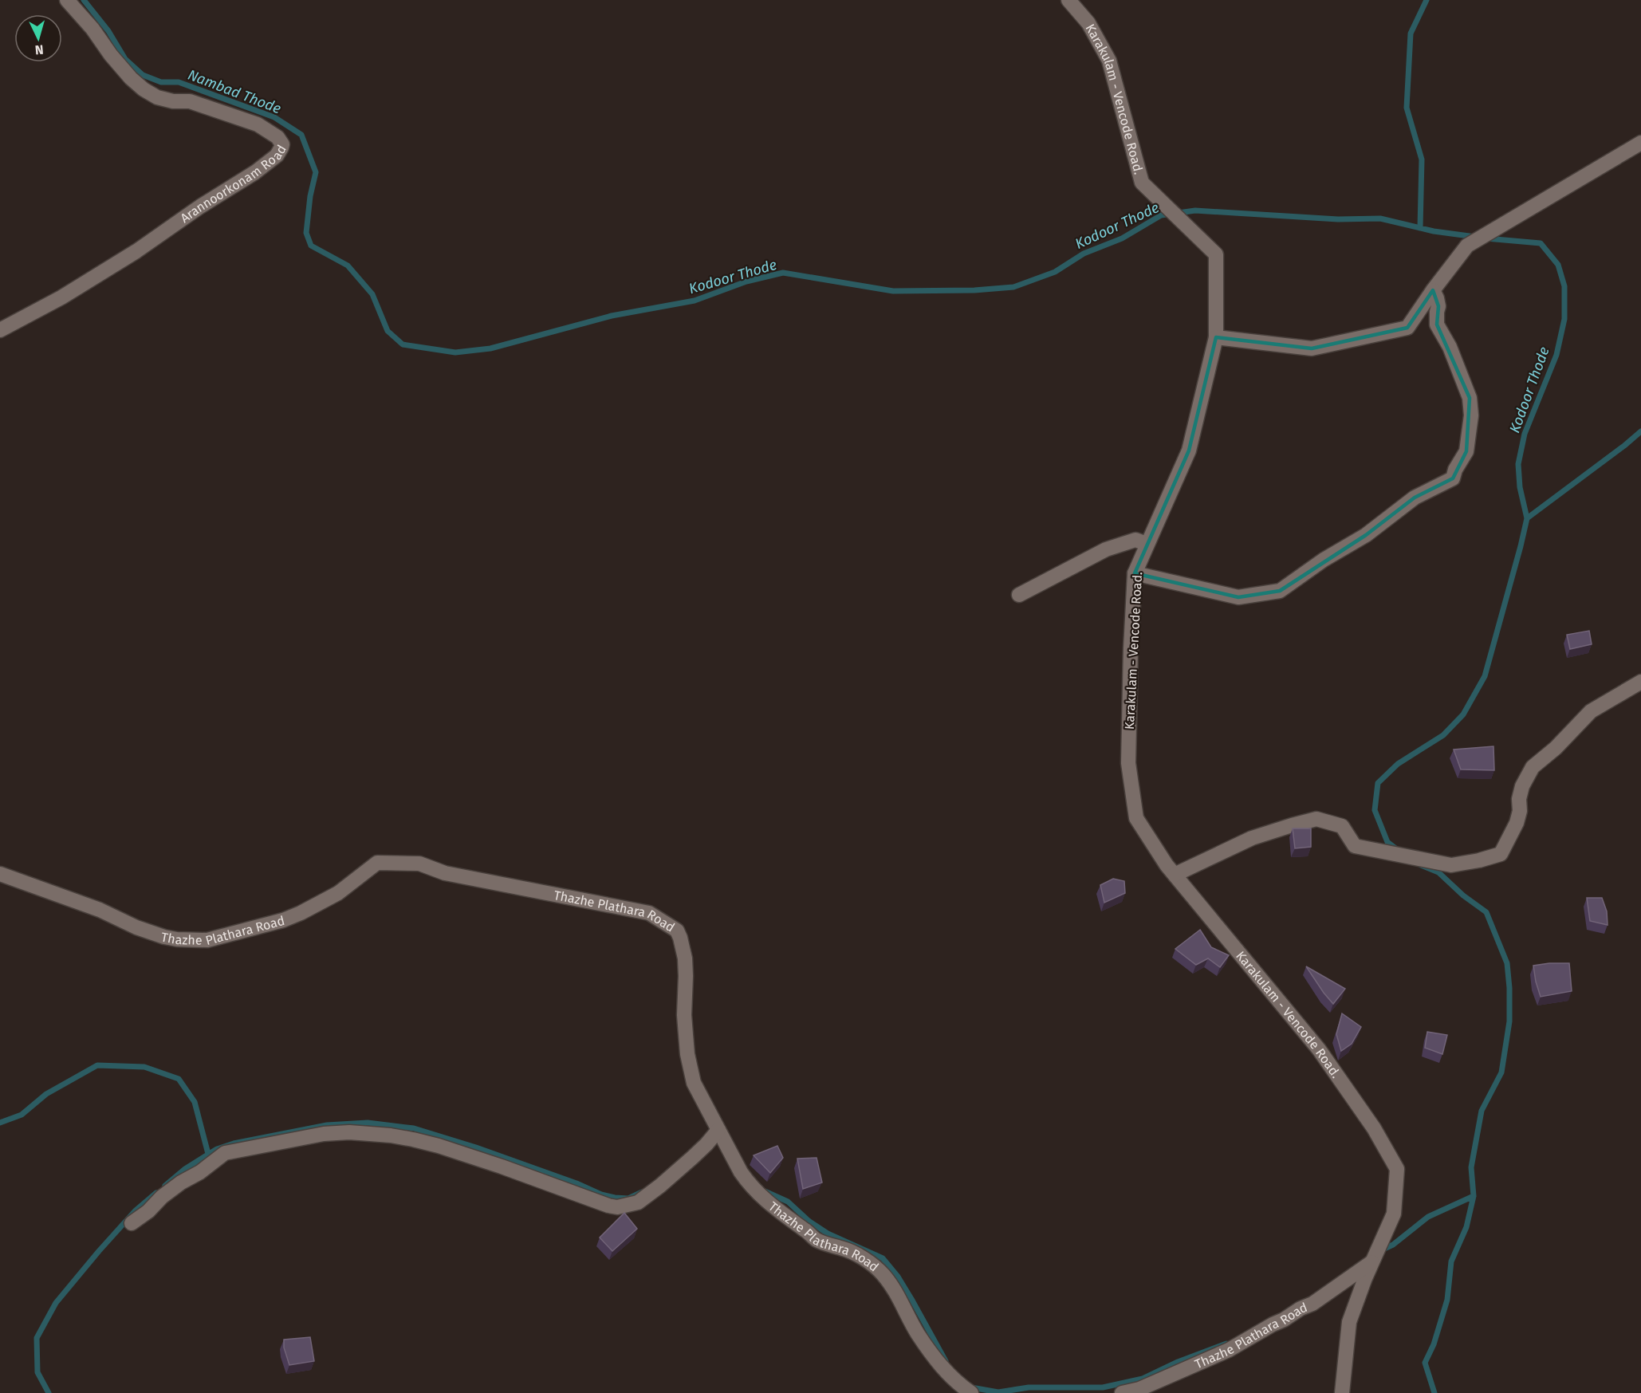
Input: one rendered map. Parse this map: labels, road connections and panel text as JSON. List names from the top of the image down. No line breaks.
{"streets":{"street":["Karakulam - Vencode Road.","Arannoorkonam Road","Thazhe Plathara Road"]},"crossings":[["Karakulam - Vencode Road.","Thazhe Plathara Road"]],"water":["Nambad Thode","Kodoor Thode"],"north":"bottom"}
